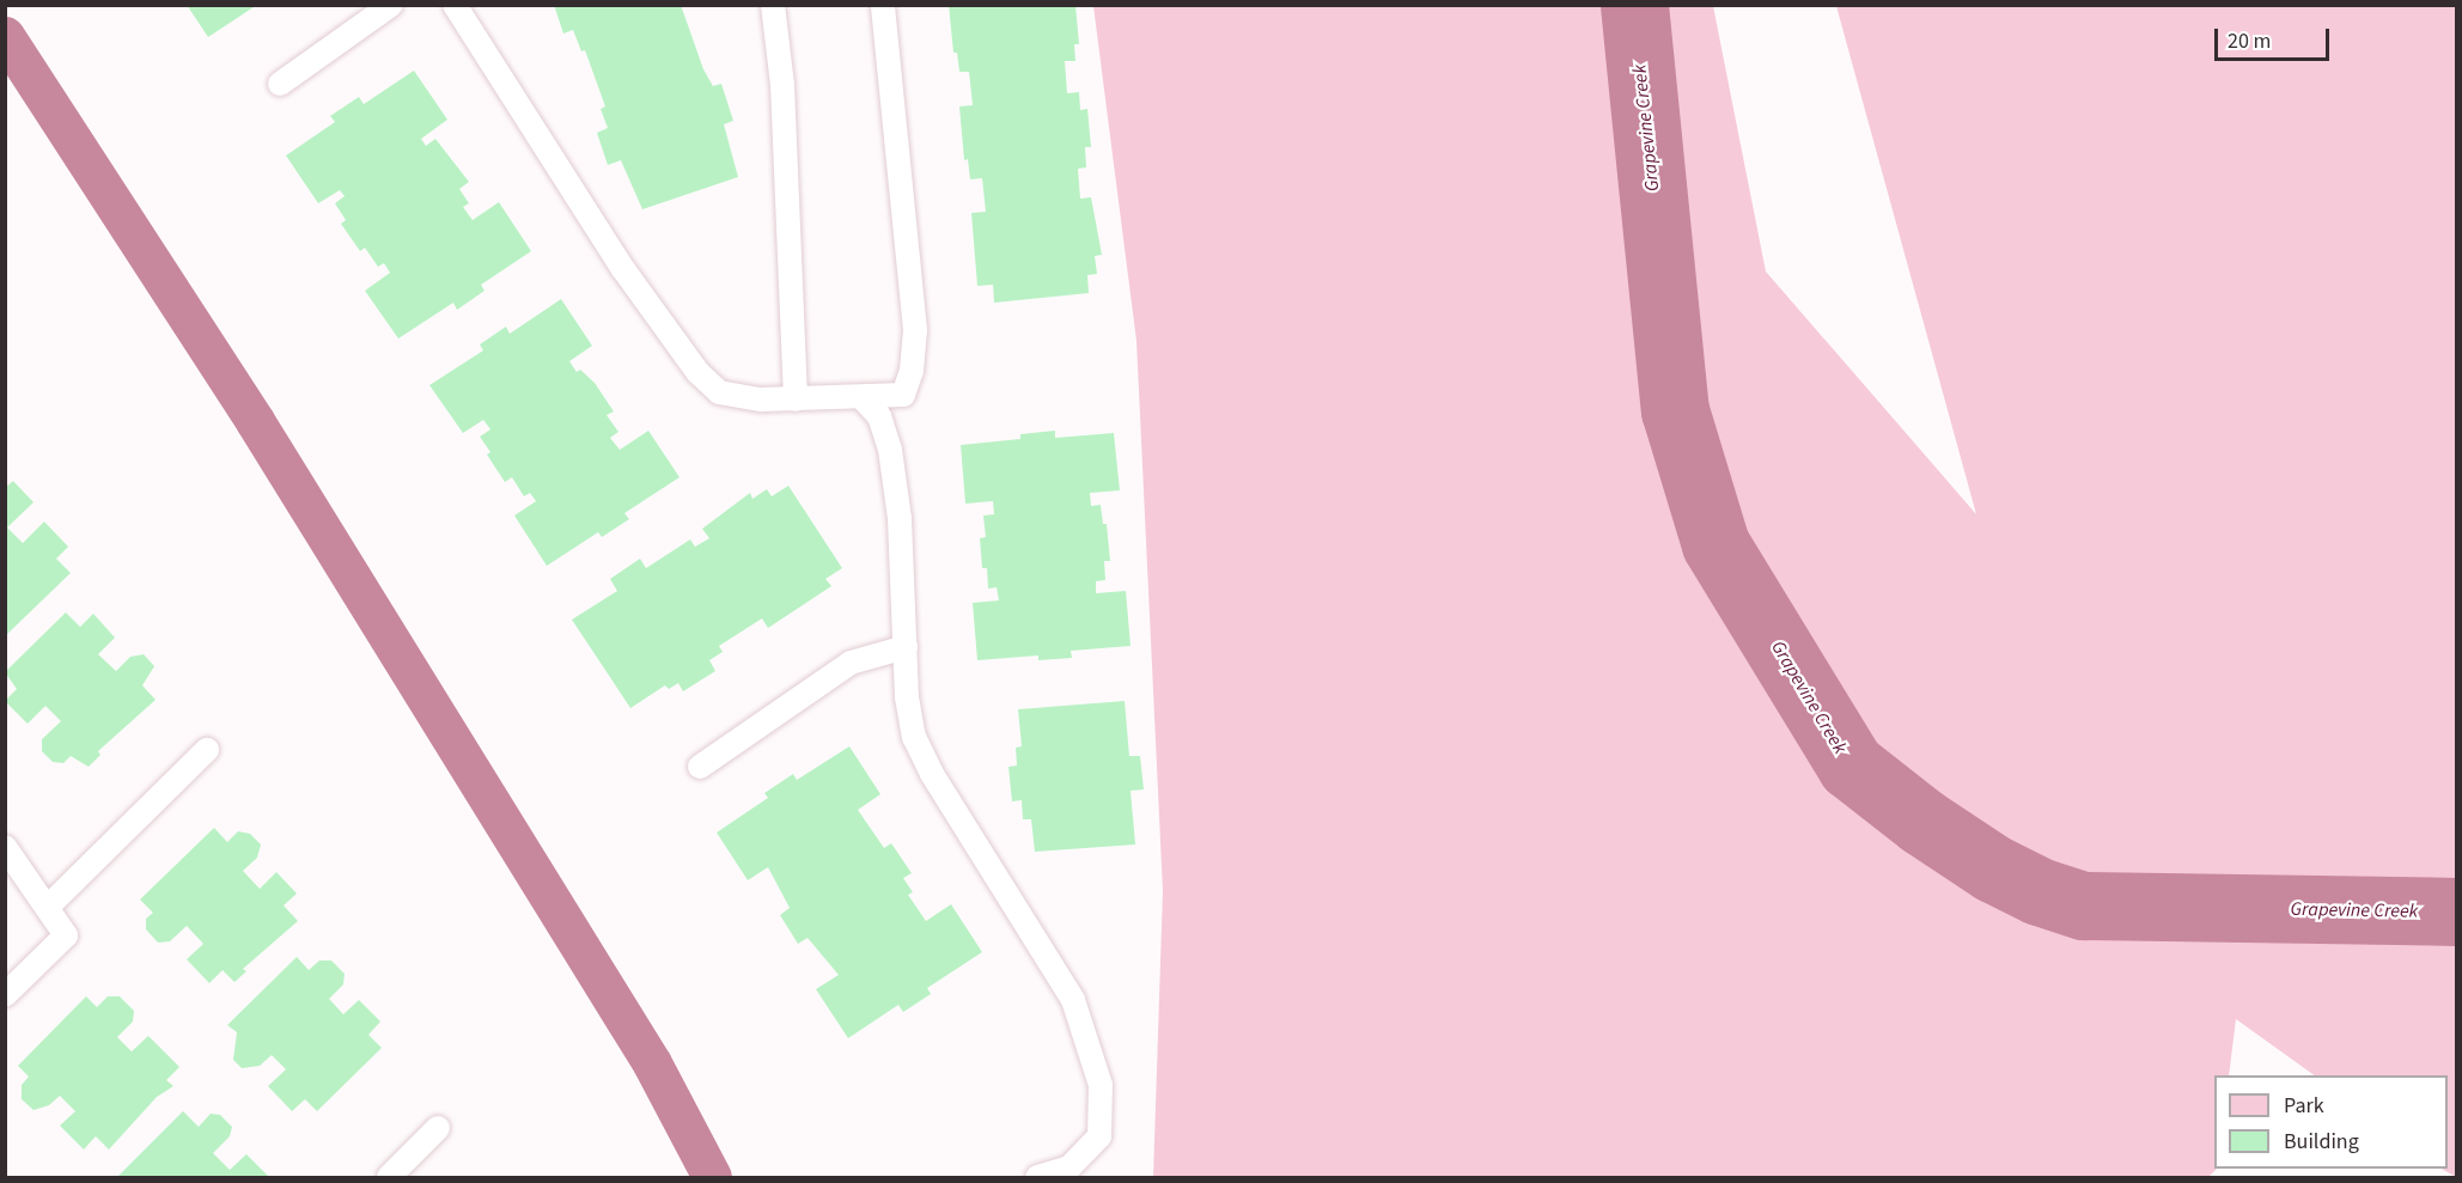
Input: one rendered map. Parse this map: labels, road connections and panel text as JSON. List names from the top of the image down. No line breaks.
{"water":["Grapevine Creek"],"legend":["Park","Building"],"scale_bar":"20 m"}
